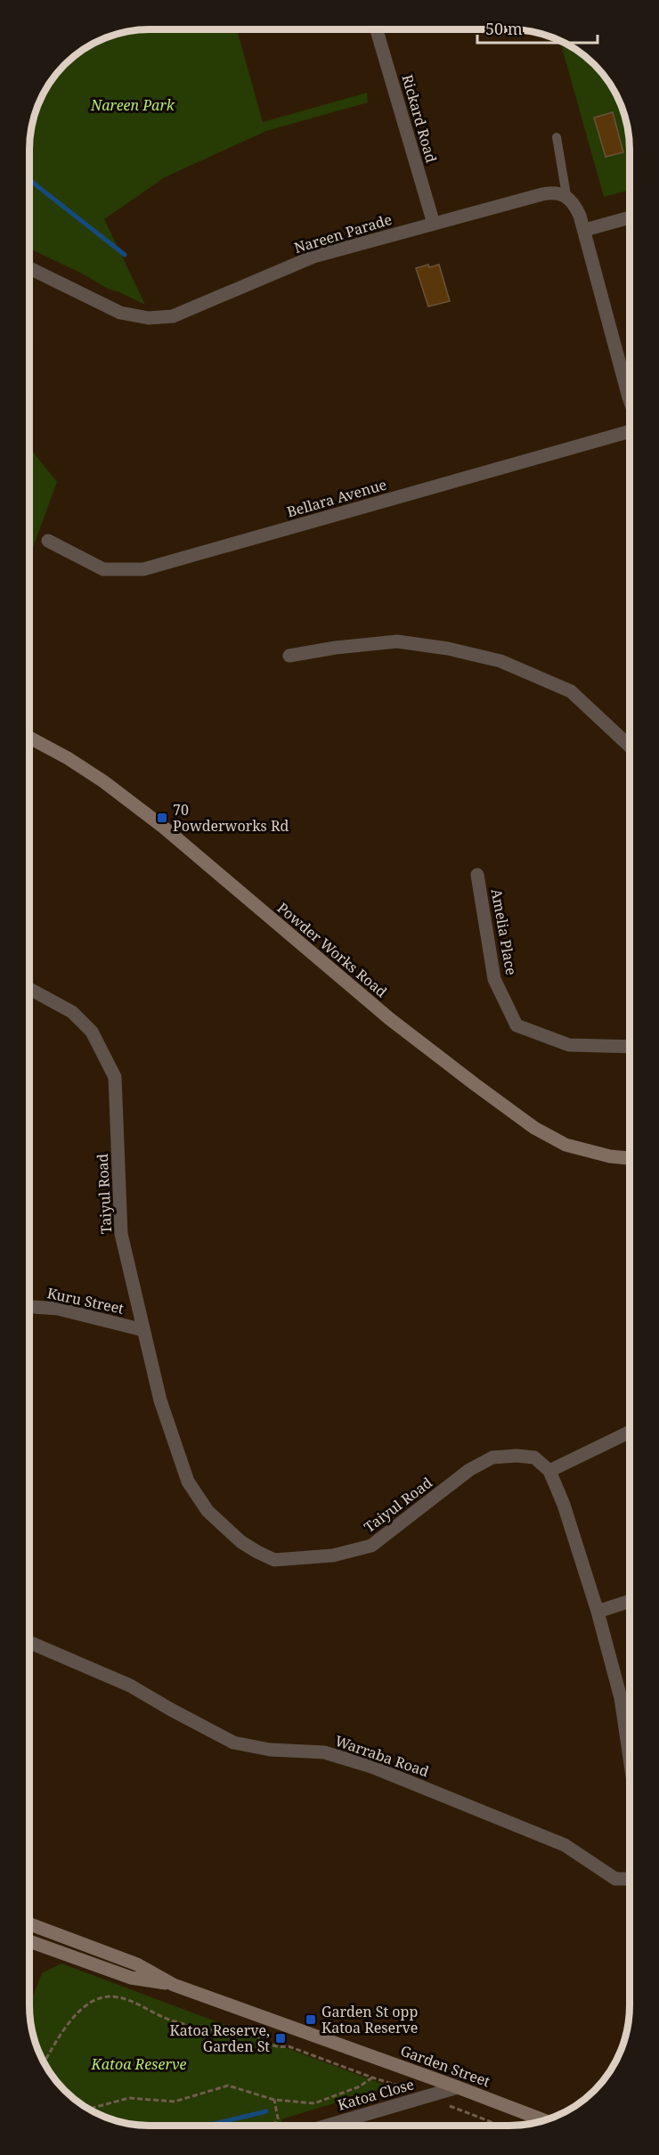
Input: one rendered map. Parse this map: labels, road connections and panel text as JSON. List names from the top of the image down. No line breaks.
{"streets":{"main road":["Powder Works Road","Garden Street"],"street":["Rickard Road","Nareen Parade","Bellara Avenue","Amelia Place","Taiyul Road","Kuru Street","Warraba Road","Katoa Close"]},"crossings":[["Rickard Road","Nareen Parade"],["Taiyul Road","Kuru Street"],["Garden Street","Katoa Close"]],"parks":["Nareen Park","Katoa Reserve"],"places":{"transit":["70 Powderworks Rd","Garden St opp Katoa Reserve","Katoa Reserve, Garden St"]},"scale_bar":"50 m"}
